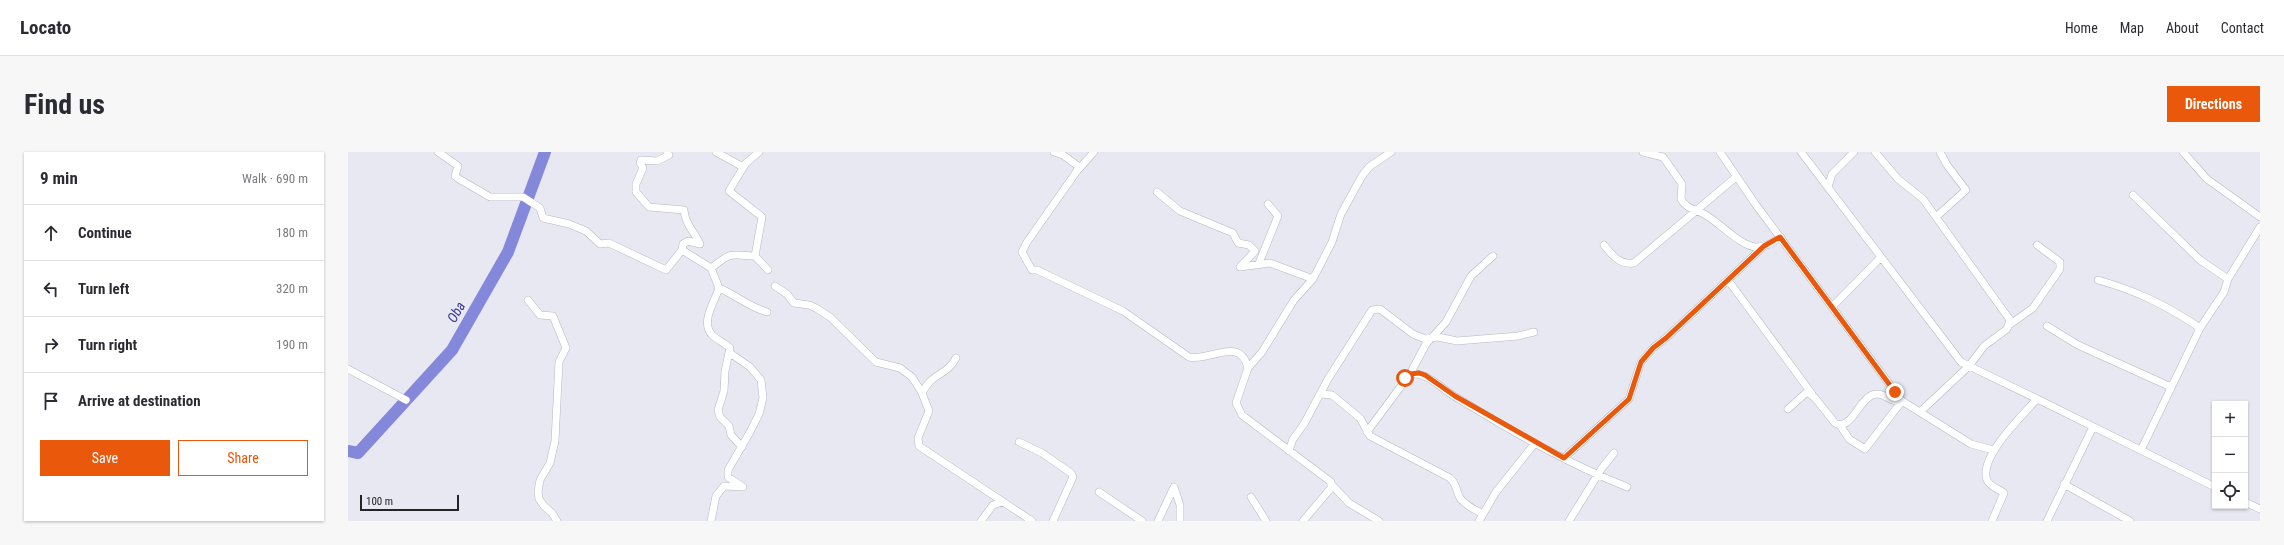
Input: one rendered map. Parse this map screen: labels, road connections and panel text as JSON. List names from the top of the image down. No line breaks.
{"water":["Oba"],"scale_bar":"100 m","page":{"header":"Locato","nav":["Home","Map","About","Contact"],"buttons":["Directions",["Save","Share"]],"title":"Find us","heading":["9 min","Walk · 690 m"],"list":[["Continue","180 m"],["Turn left","320 m"],["Turn right","190 m"],"Arrive at destination"],"map_buttons":["+","−"],"scale":"100 m"}}
